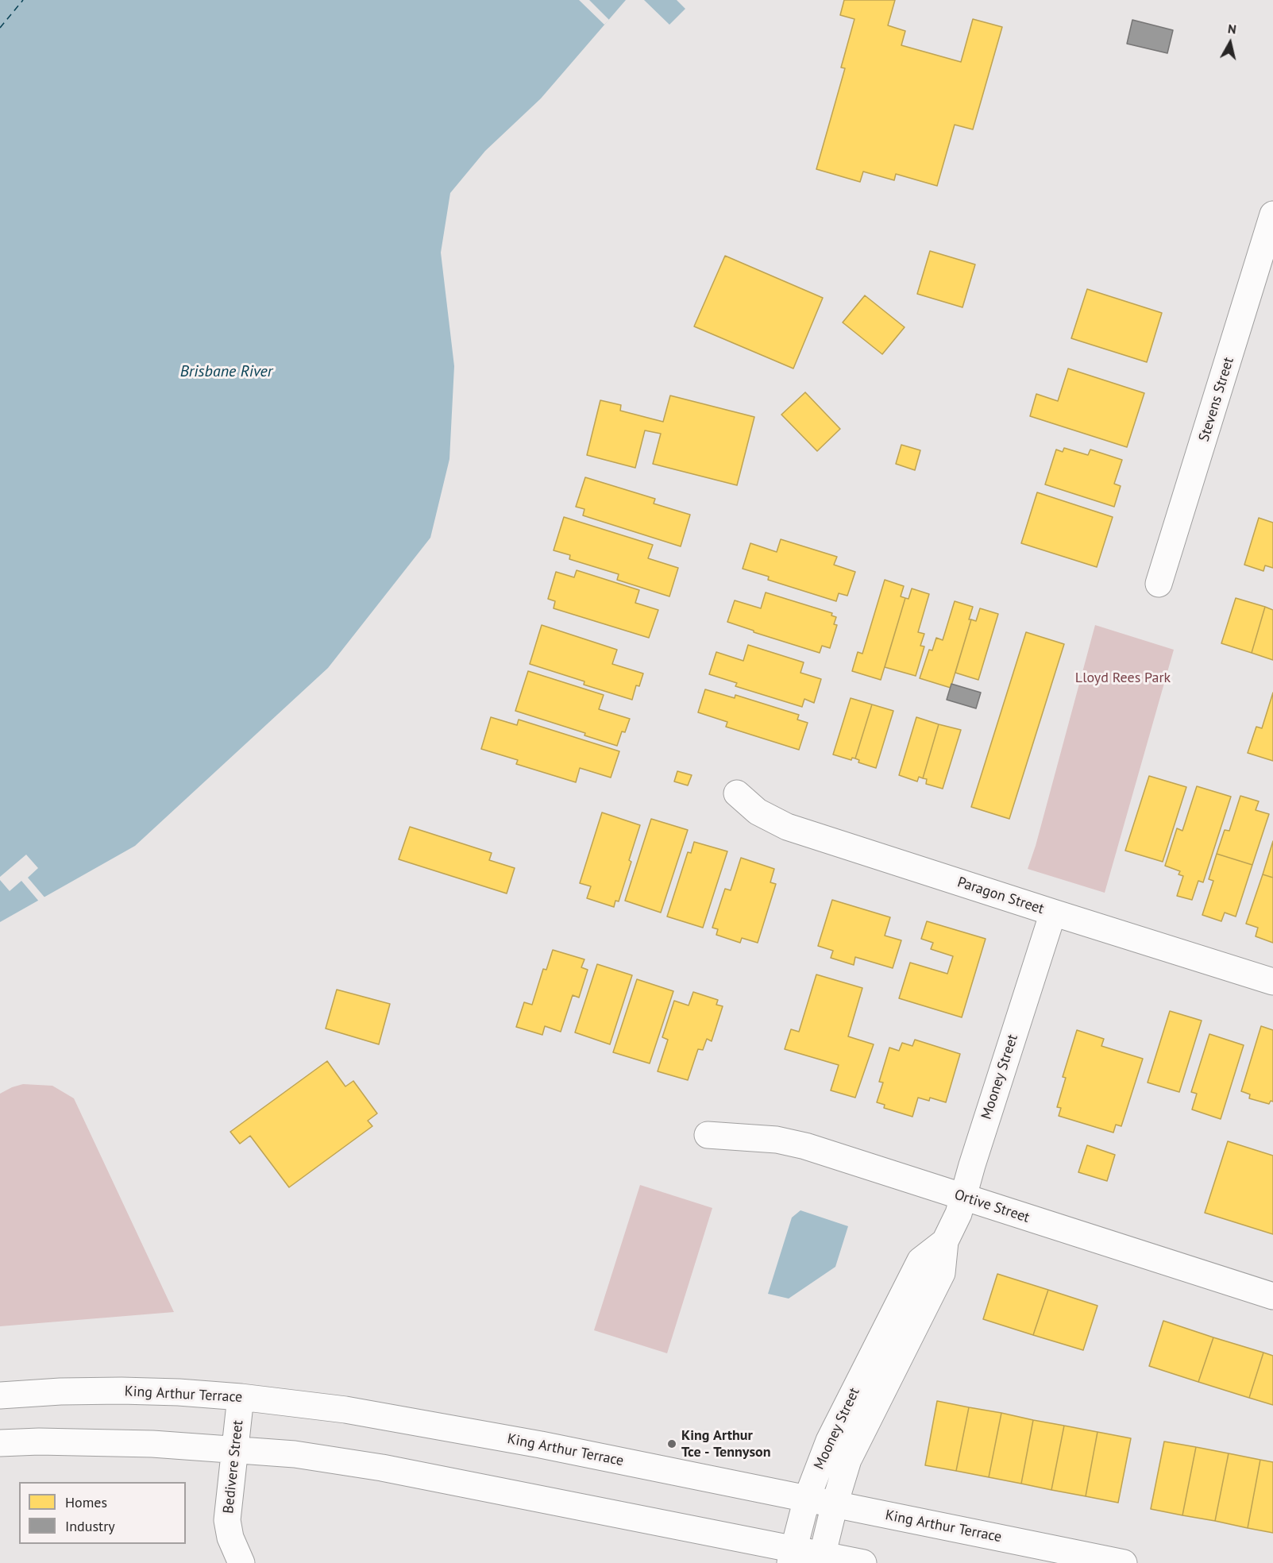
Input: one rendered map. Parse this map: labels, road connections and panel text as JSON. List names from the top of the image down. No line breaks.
{"streets":{"street":["Stevens Street","Paragon Street","Mooney Street","Ortive Street","King Arthur Terrace","Bedivere Street"]},"crossings":[["Paragon Street","Mooney Street"],["Mooney Street","Ortive Street"],["Mooney Street","King Arthur Terrace"],["King Arthur Terrace","Bedivere Street"]],"water":["Brisbane River"],"parks":["Lloyd Rees Park"],"places":["King Arthur Tce - Tennyson"],"legend":["Homes","Industry"],"north":"top"}
